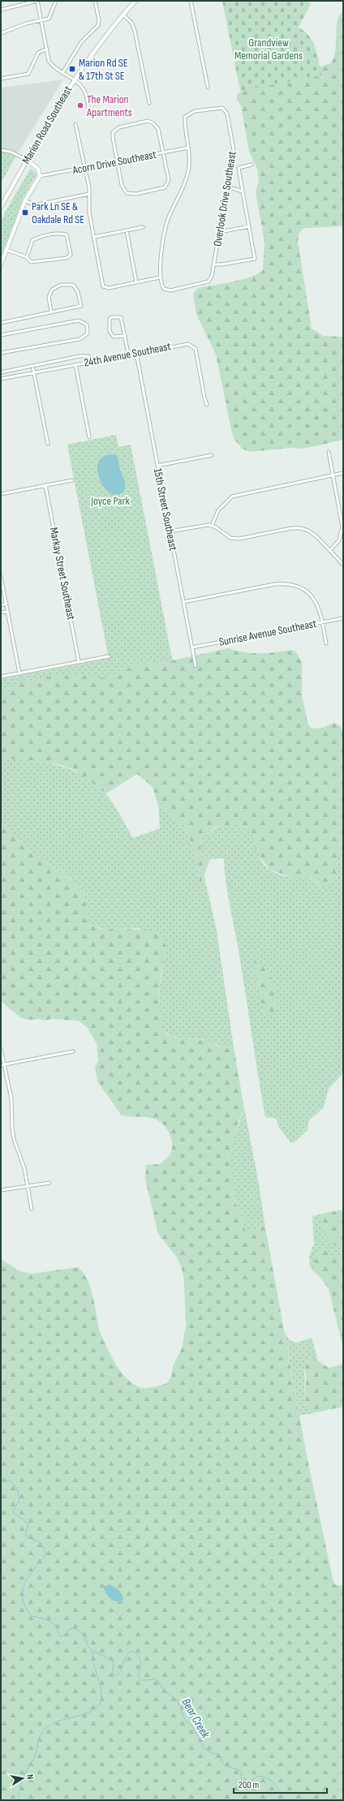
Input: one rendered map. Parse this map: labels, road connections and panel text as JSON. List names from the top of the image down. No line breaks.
{"streets":{"main road":["Marion Road Southeast"],"street":["Acorn Drive Southeast","Overlook Drive Southeast","24th Avenue Southeast","15th Street Southeast","Markay Street Southeast","Sunrise Avenue Southeast"]},"crossings":[["Acorn Drive Southeast","Overlook Drive Southeast"],["24th Avenue Southeast","15th Street Southeast"],["15th Street Southeast","Sunrise Avenue Southeast"]],"water":["Bear Creek"],"parks":["Grandview Memorial Gardens","Joyce Park"],"places":{"transit":["Marion Rd SE & 17th St SE","Park Ln SE & Oakdale Rd SE"],"other":["The Marion Apartments"]},"scale_bar":"200 m","north":"right"}
